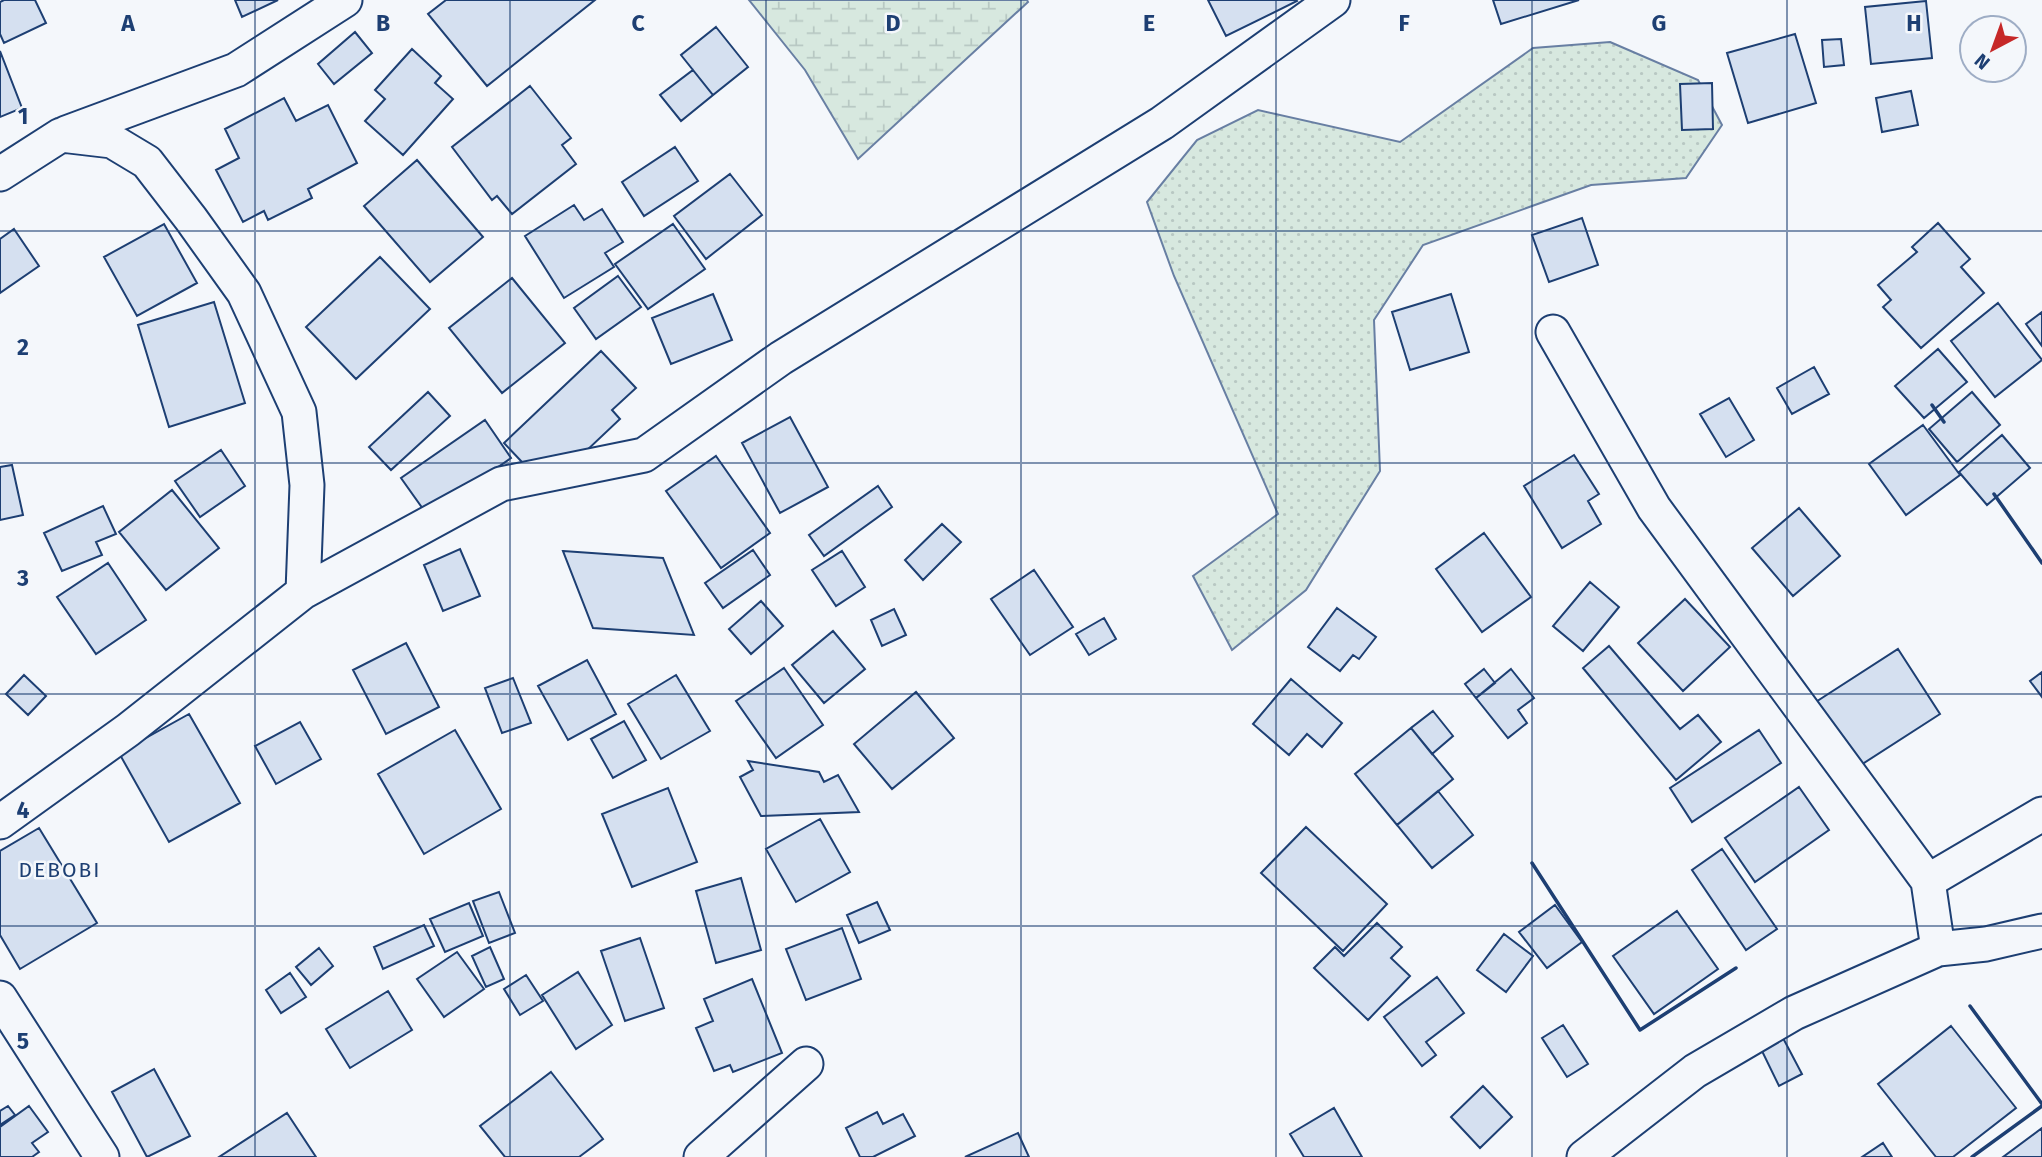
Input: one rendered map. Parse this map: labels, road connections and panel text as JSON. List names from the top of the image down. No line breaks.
{"districts":["DEBOBI"],"north":"bottom left","grid":{"columns":["A","B","C","D","E","F","G","H"],"rows":["1","2","3","4","5"]}}
